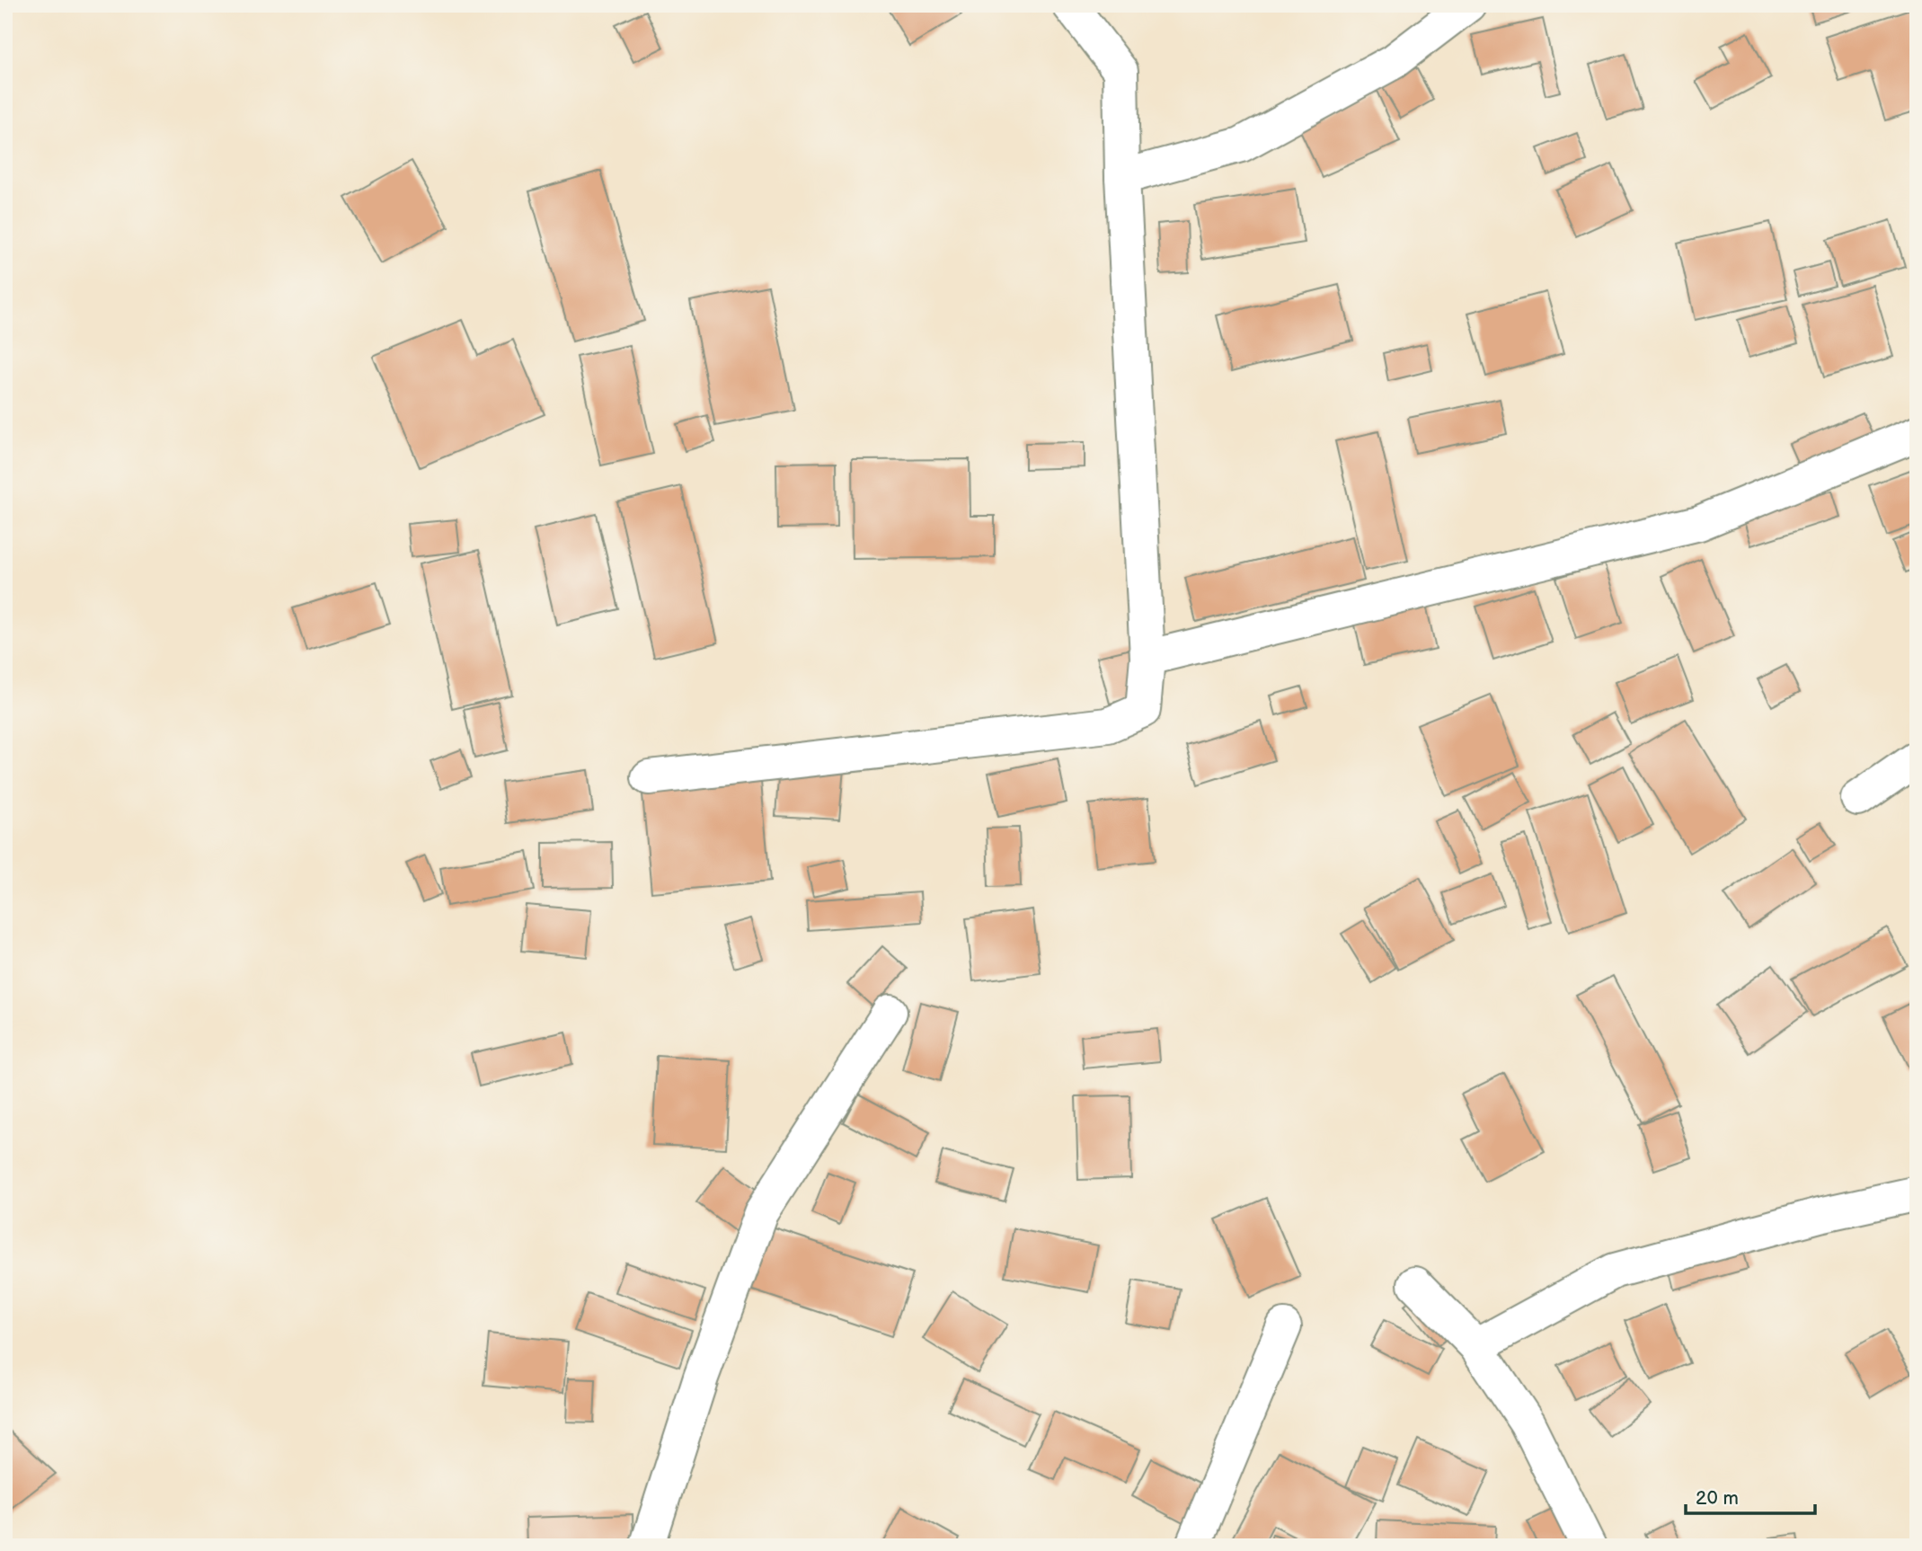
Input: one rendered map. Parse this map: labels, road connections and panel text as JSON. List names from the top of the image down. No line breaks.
{"scale_bar":"20 m"}
